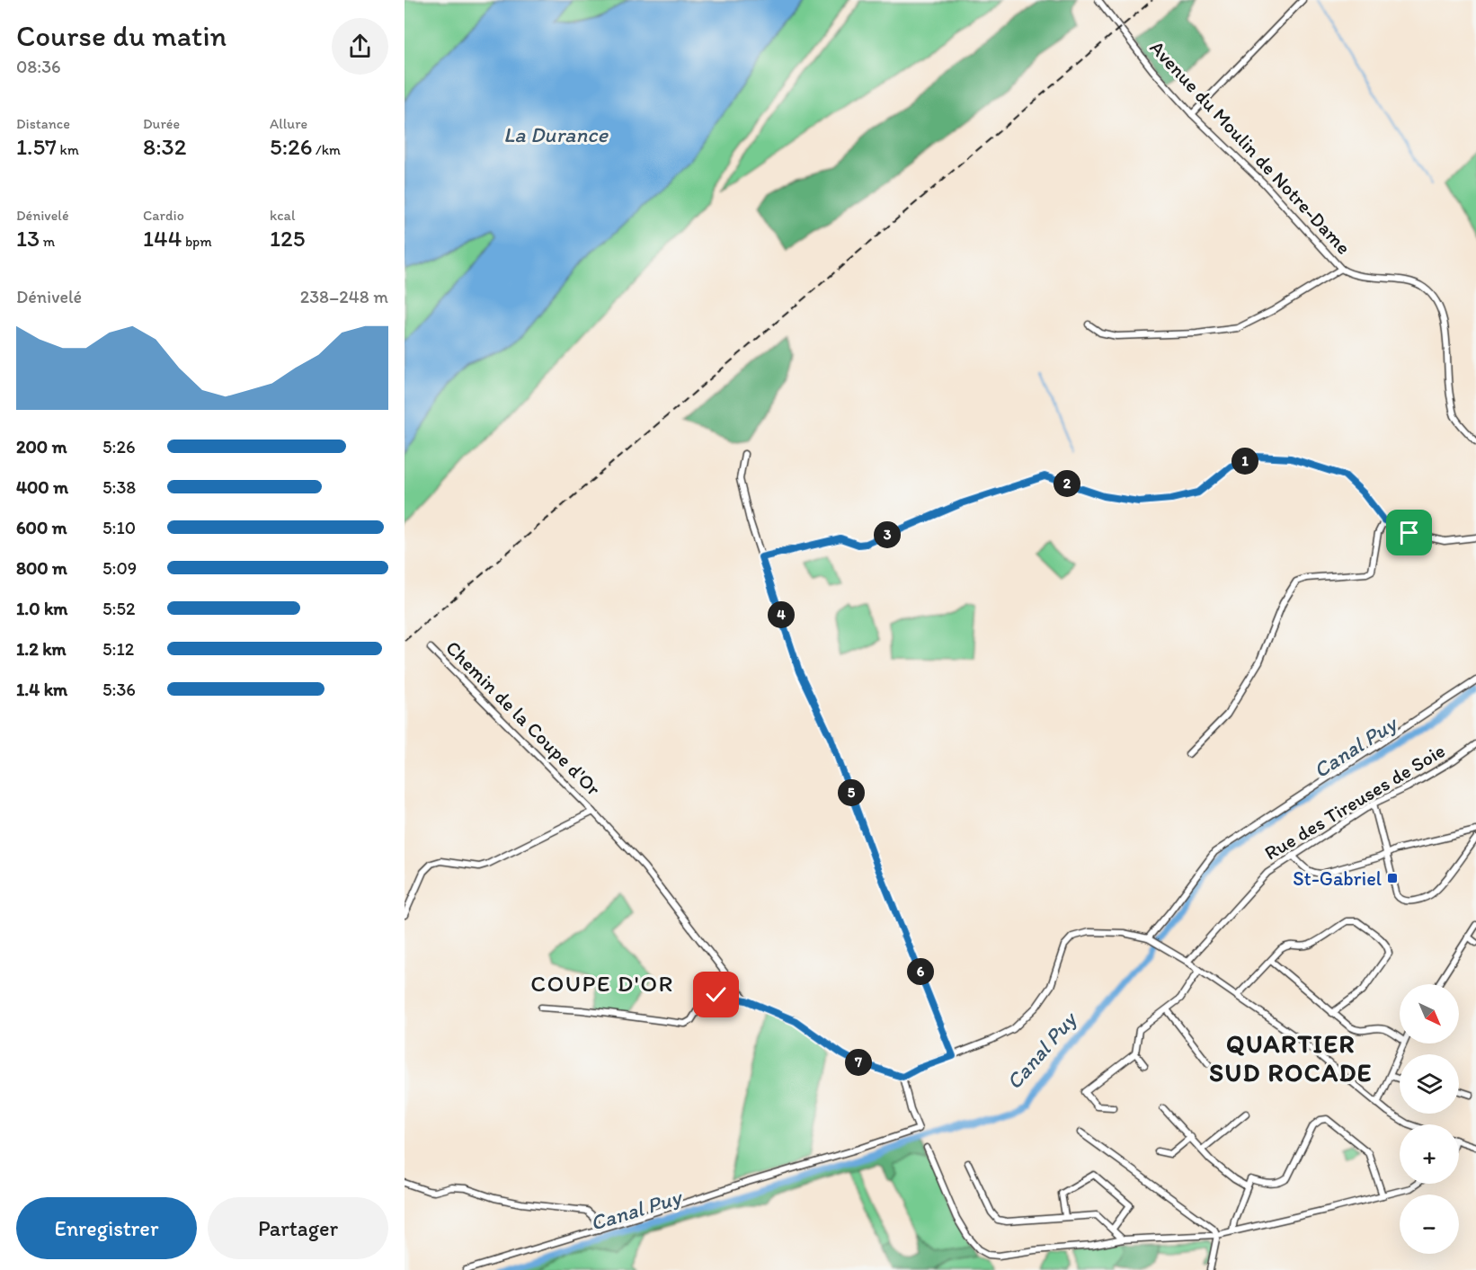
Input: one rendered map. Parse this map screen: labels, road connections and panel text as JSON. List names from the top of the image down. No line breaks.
{"streets":{"street":["Avenue du Moulin de Notre-Dame","Chemin de la Coupe d'Or","Rue des Tireuses de Soie"]},"districts":["COUPE D'OR","QUARTIER SUD ROCADE"],"water":["La Durance","Canal Puy"],"places":{"transit":["St-Gabriel"]},"north":"bottom right","page":{"heading":["Course du matin","08:36"],"stats":[["Distance","1.57 km"],["Durée","8:32"],["Allure","5:26 /km"],["Dénivelé","13 m"],["Cardio","144 bpm"],["kcal","125"]],"chart":["Dénivelé","238–248 m"],"list":[{"name":"200 m","note":"5:26"},{"name":"400 m","note":"5:38"},{"name":"600 m","note":"5:10"},{"name":"800 m","note":"5:09"},{"name":"1.0 km","note":"5:52"},{"name":"1.2 km","note":"5:12"},{"name":"1.4 km","note":"5:36"}],"pins":["1","2","3","4","5","6","7"],"map_buttons":["+","−"],"buttons":["Enregistrer","Partager"]}}
